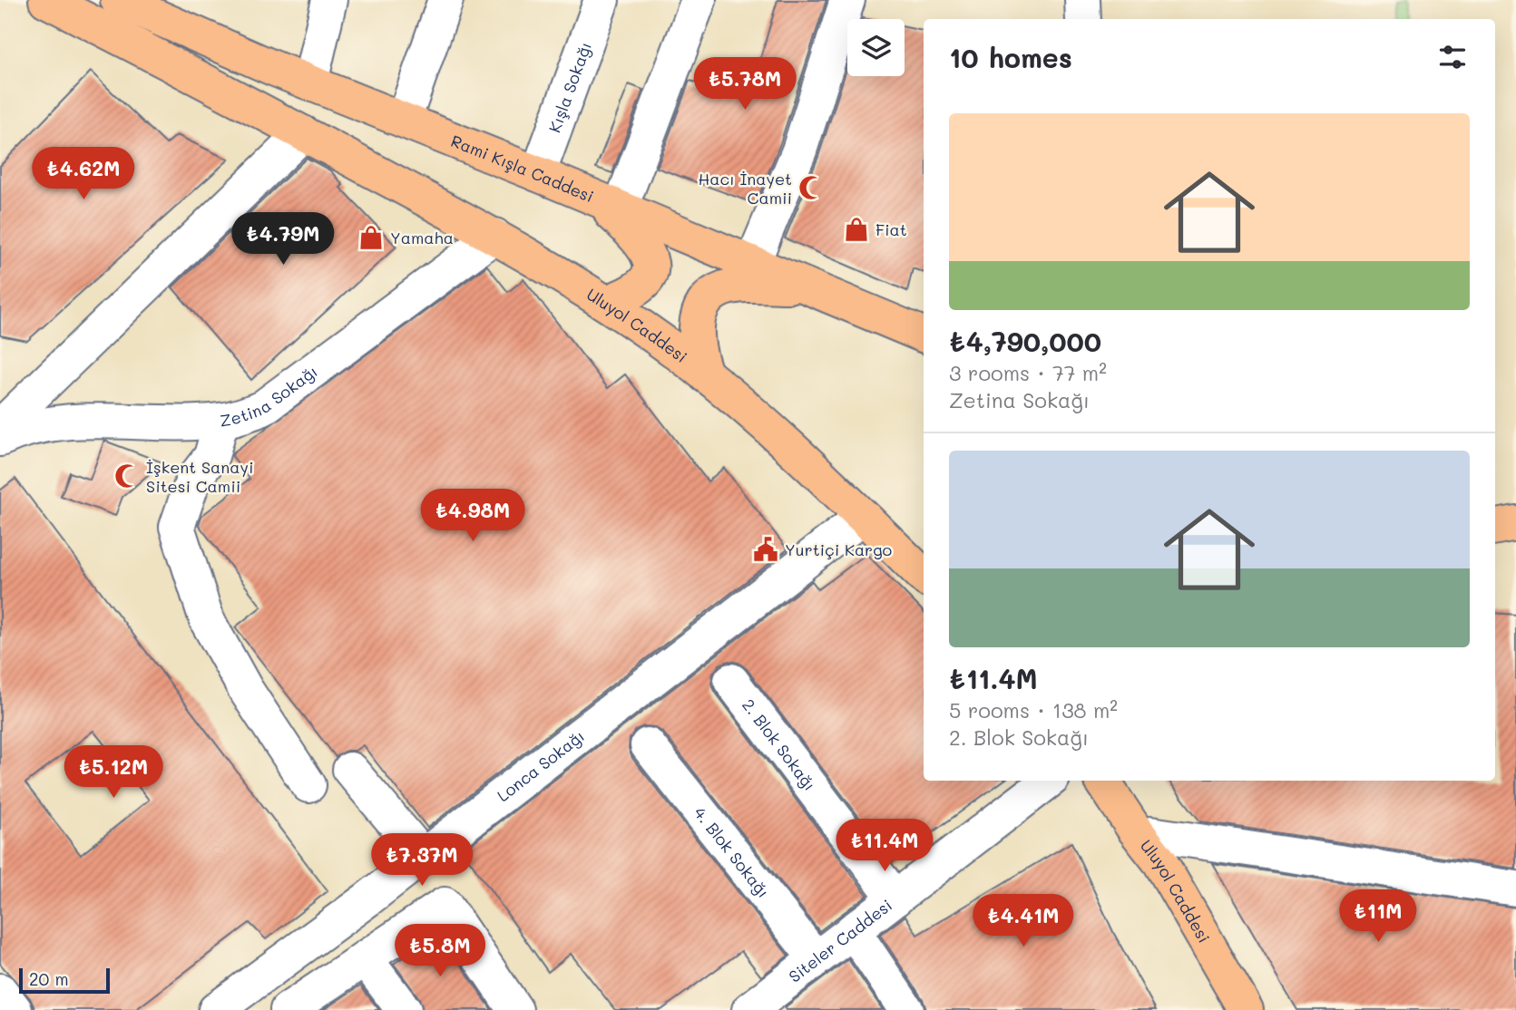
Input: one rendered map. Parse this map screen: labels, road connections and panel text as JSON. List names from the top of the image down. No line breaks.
{"streets":{"main road":["Rami Kışla Caddesi","Uluyol Caddesi"],"street":["Kışla Sokağı","Zetina Sokağı","2. Blok Sokağı","Lonca Sokağı","4. Blok Sokağı","Siteler Caddesi"]},"crossings":[["Kışla Sokağı","Rami Kışla Caddesi"],["Uluyol Caddesi","Zetina Sokağı"],["Uluyol Caddesi","Lonca Sokağı"],["2. Blok Sokağı","Siteler Caddesi"],["4. Blok Sokağı","Siteler Caddesi"]],"places":{"mosque":["Hacı İnayet Camii","İşkent Sanayi Sitesi Camii"],"shop":["Fiat","Yamaha"],"public building":["Yurtiçi Kargo"]},"scale_bar":"20 m","page":{"heading":"10 homes","price":["₺5.78M","₺4.62M","₺4.79M","₺4.98M","₺5.12M","₺11.4M","₺7.37M","₺11M","₺4.41M","₺5.8M"],"list":[{"name":"₺4,790,000","note":"3 rooms · 77 m² · Zetina Sokağı"},{"name":"₺11.4M","note":"5 rooms · 138 m² · 2. Blok Sokağı"}],"scale":"20 m"}}
